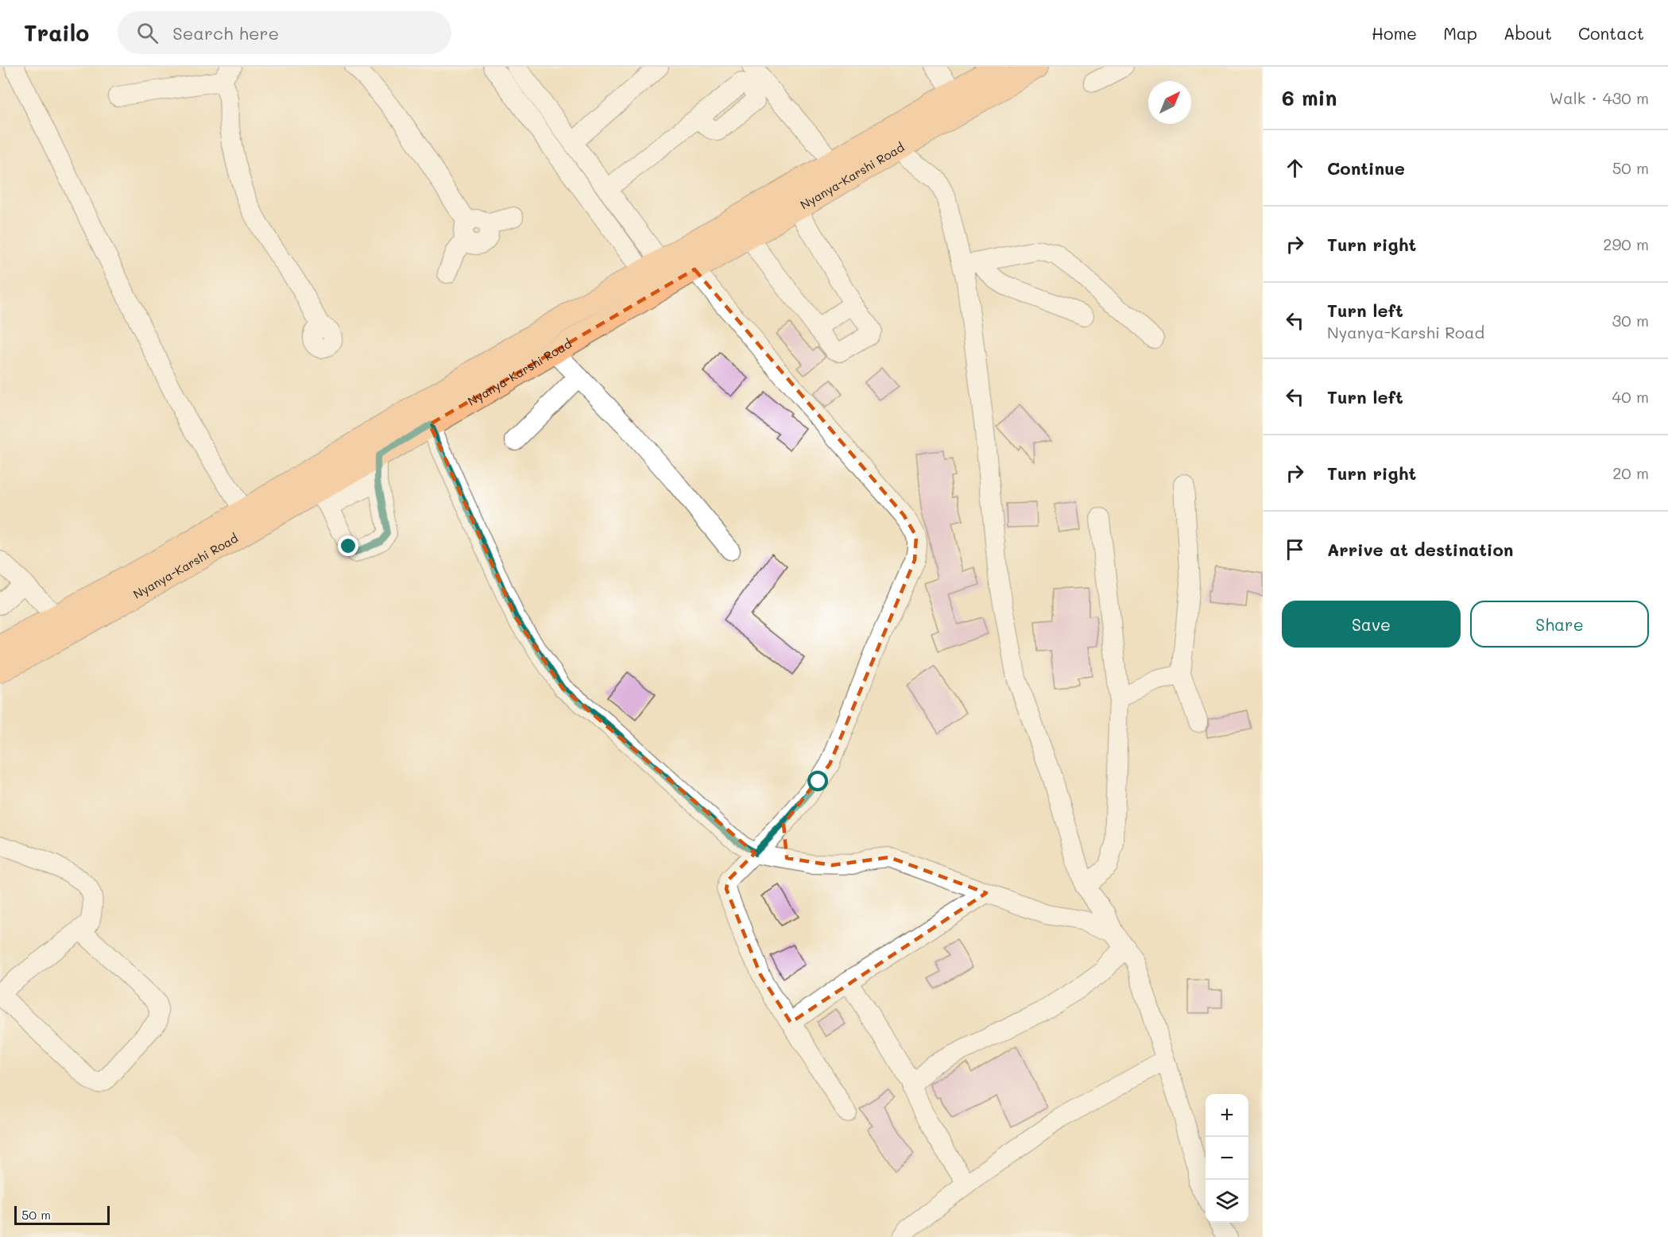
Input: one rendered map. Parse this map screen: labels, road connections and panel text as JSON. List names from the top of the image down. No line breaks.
{"streets":{"main road":["Nyanya-Karshi Road"]},"scale_bar":"50 m","north":"top right","page":{"header":"Trailo","search":"Search here","nav":["Home","Map","About","Contact"],"heading":["6 min","Walk · 430 m"],"list":[["Continue","50 m"],["Turn right","290 m"],["Turn left","Nyanya-Karshi Road","30 m"],["Turn left","40 m"],["Turn right","20 m"],"Arrive at destination"],"buttons":["Save","Share"],"map_buttons":["+","−"],"scale":"50 m"}}
